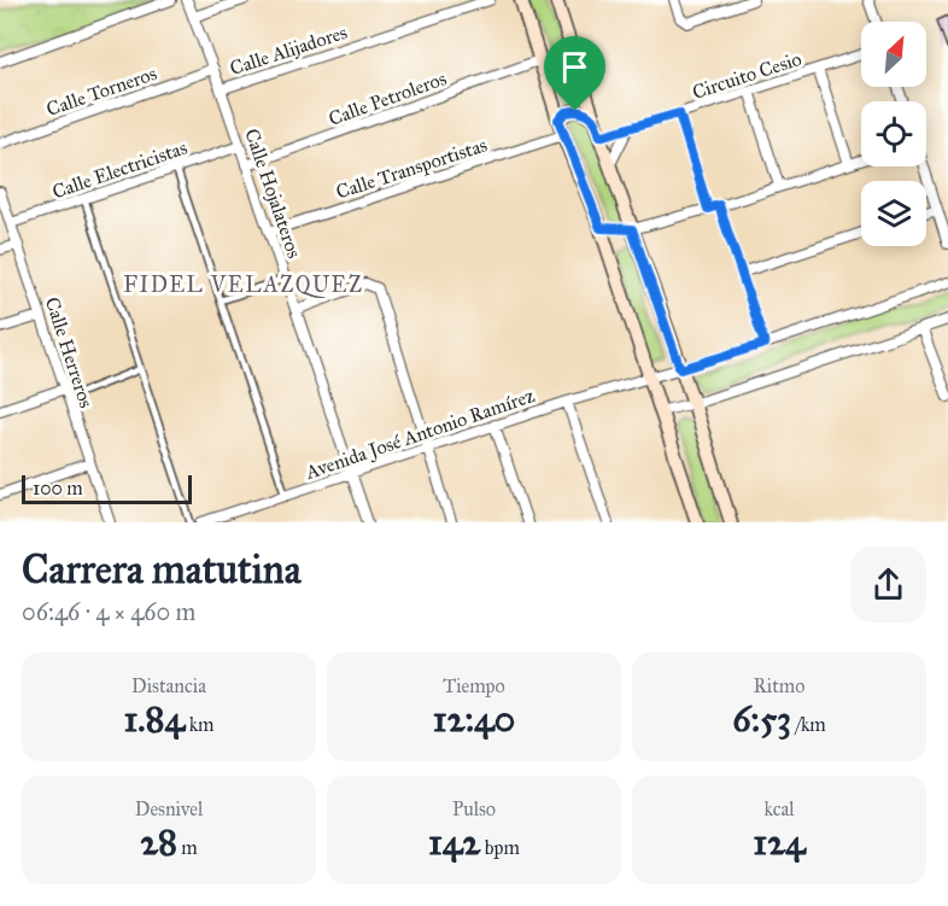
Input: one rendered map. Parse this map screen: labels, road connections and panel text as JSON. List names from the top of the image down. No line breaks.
{"streets":{"street":["Calle Alijadores","Circuito Cesio","Calle Torneros","Calle Petroleros","Calle Transportistas","Calle Electricistas","Calle Hojalateros","Calle Herreros","Avenida José Antonio Ramírez"]},"crossings":[["Calle Alijadores","Calle Hojalateros"],["Calle Torneros","Calle Hojalateros"],["Calle Petroleros","Calle Hojalateros"],["Calle Transportistas","Calle Hojalateros"],["Calle Electricistas","Calle Hojalateros"],["Calle Electricistas","Calle Herreros"],["Calle Hojalateros","Avenida José Antonio Ramírez"]],"districts":["FIDEL VELAZQUEZ"],"scale_bar":"100 m","north":"top right","page":{"scale":"100 m","heading":["Carrera matutina","06:46 · 4 × 460 m"],"stats":[["Distancia","1.84 km"],["Tiempo","12:40"],["Ritmo","6:53 /km"],["Desnivel","28 m"],["Pulso","142 bpm"],["kcal","124"]]}}
